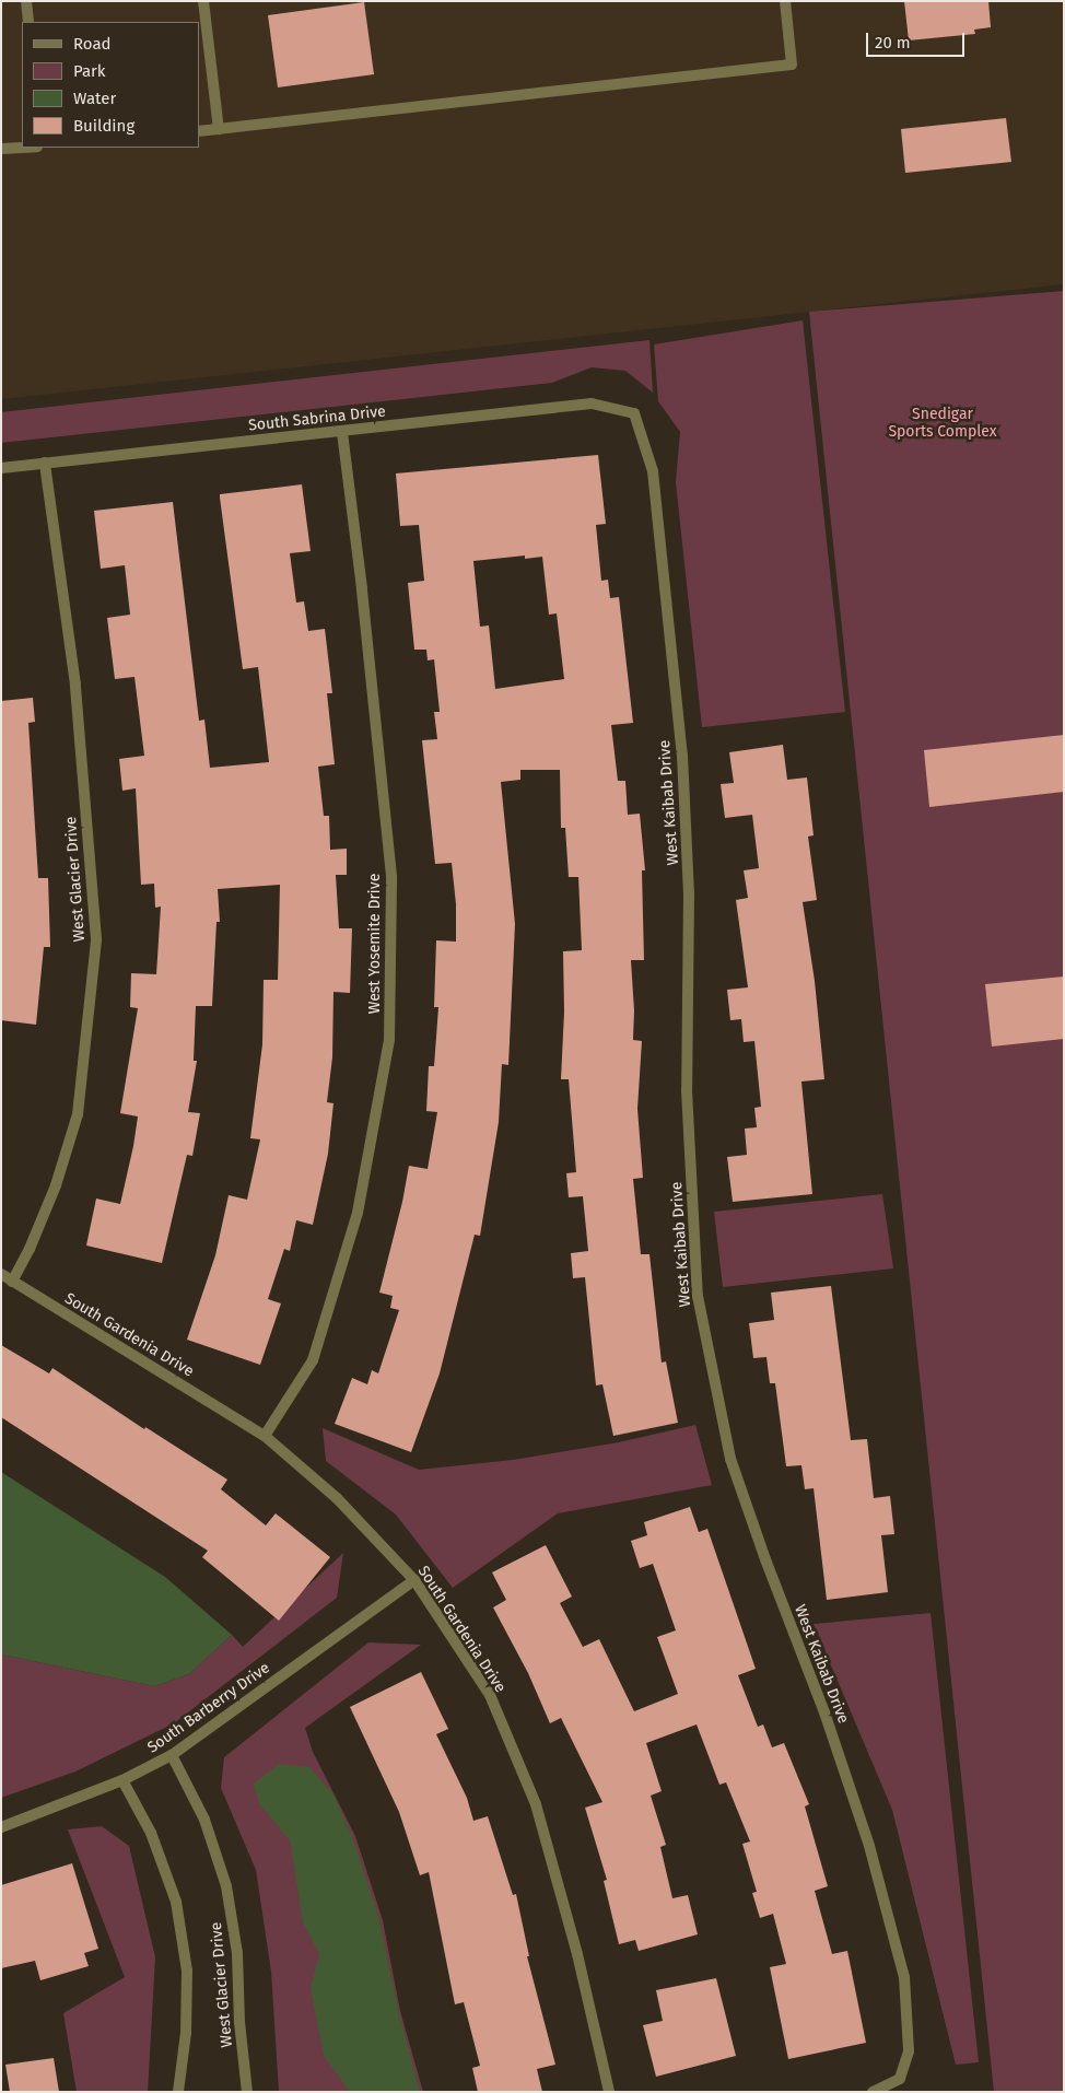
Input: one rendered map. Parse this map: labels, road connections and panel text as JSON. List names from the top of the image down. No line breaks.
{"streets":{"street":["South Sabrina Drive","West Kaibab Drive","West Glacier Drive","West Yosemite Drive","South Gardenia Drive","South Barberry Drive"]},"crossings":[["South Sabrina Drive","West Kaibab Drive"],["South Sabrina Drive","West Glacier Drive"],["South Sabrina Drive","West Yosemite Drive"],["West Glacier Drive","South Gardenia Drive"],["West Glacier Drive","South Barberry Drive"],["West Yosemite Drive","South Gardenia Drive"],["South Gardenia Drive","South Barberry Drive"]],"parks":["Snedigar Sports Complex"],"legend":["Road","Park","Water","Building"],"scale_bar":"20 m"}
